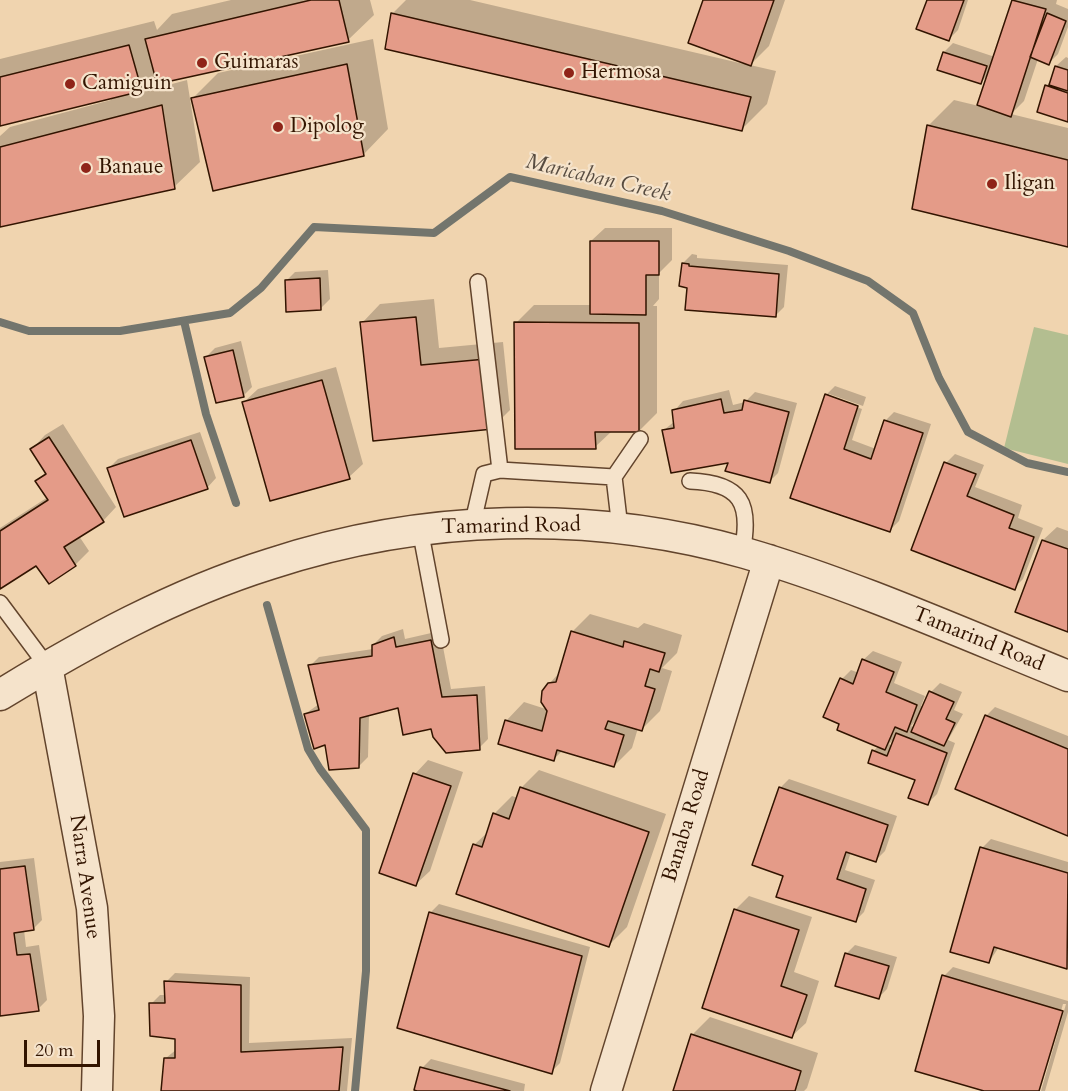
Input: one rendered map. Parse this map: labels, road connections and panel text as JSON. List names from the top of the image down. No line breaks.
{"streets":{"street":["Tamarind Road","Banaba Road","Narra Avenue"]},"crossings":[["Tamarind Road","Banaba Road"],["Tamarind Road","Narra Avenue"]],"water":["Maricaban Creek"],"places":["Guimaras","Hermosa","Camiguin","Dipolog","Banaue","Iligan"],"scale_bar":"20 m"}
